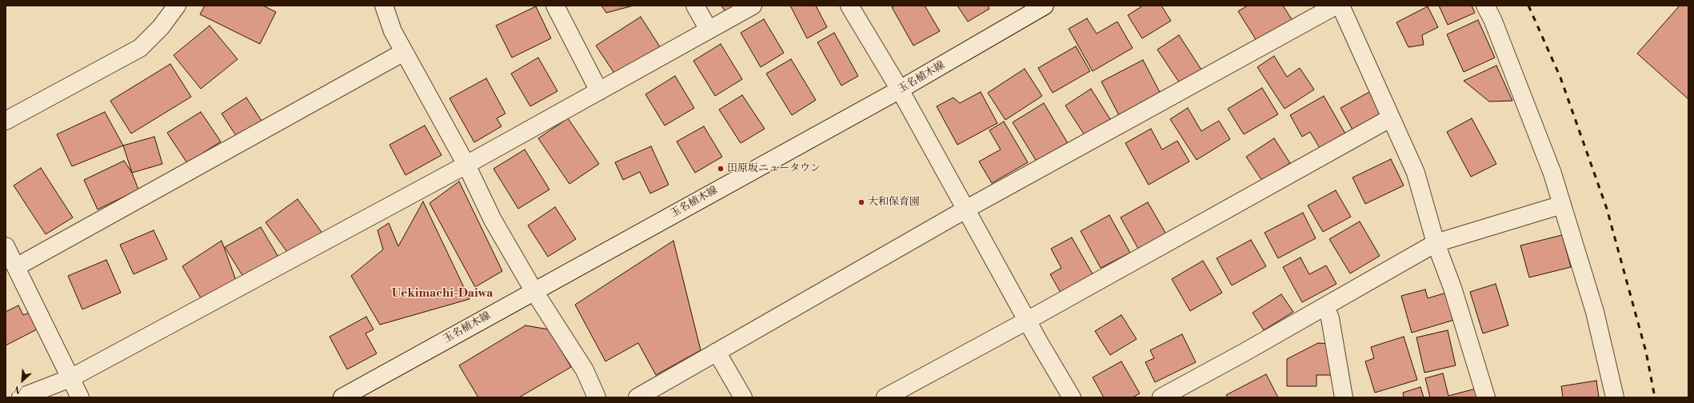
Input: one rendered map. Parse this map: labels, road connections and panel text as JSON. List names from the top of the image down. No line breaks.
{"streets":{"street":["玉名植木線"]},"districts":["Uekimachi-Daiwa"],"places":["田原坂ニュータウン","大和保育園"],"north":"bottom left"}
